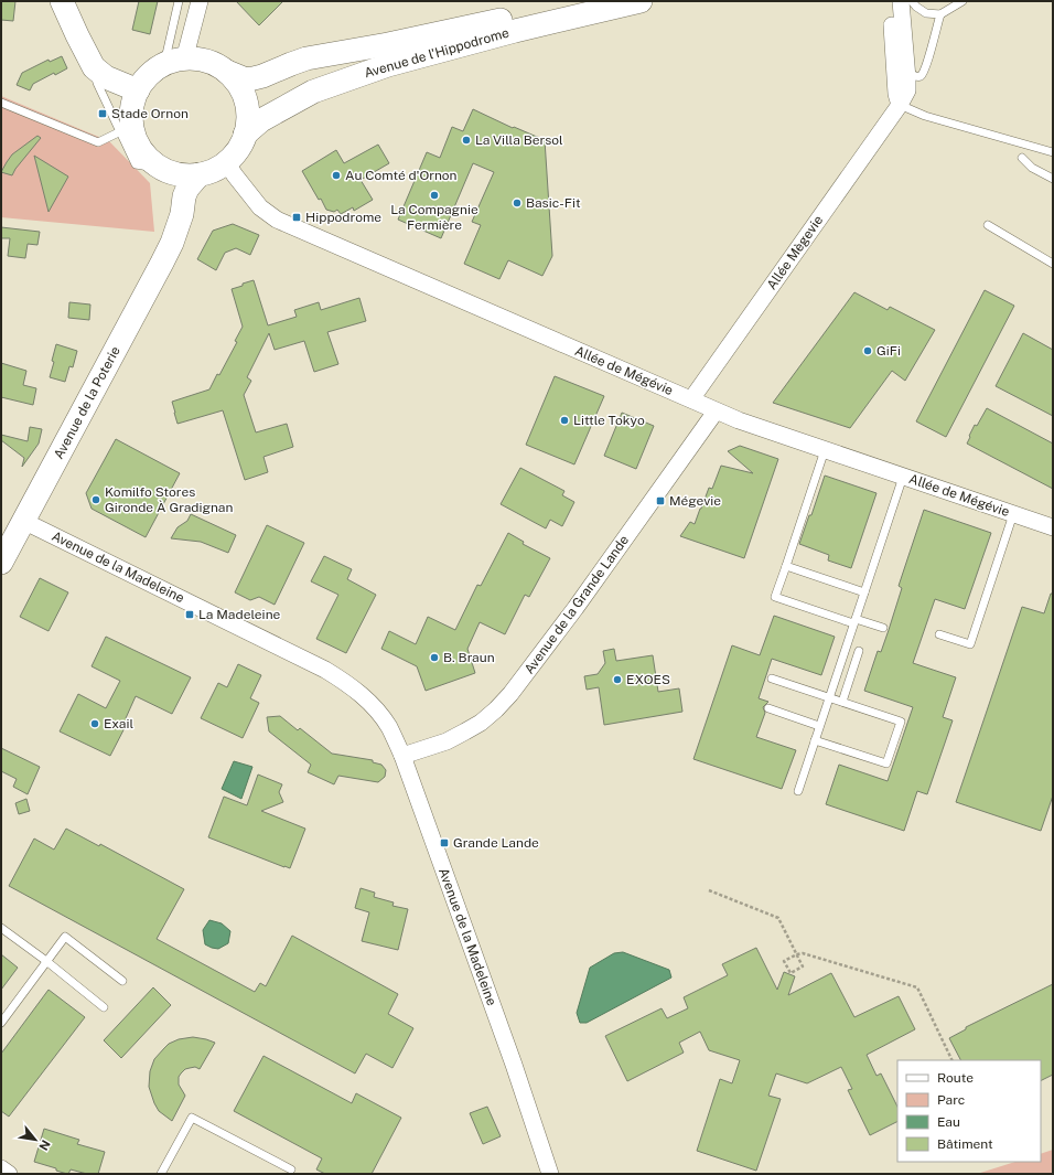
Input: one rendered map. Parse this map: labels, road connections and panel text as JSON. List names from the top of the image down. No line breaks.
{"streets":{"street":["Avenue de l'Hippodrome","Allée Mègevie","Allée de Mégévie","Avenue de la Poterie","Avenue de la Madeleine","Avenue de la Grande Lande"]},"crossings":[["Avenue de l'Hippodrome","Allée de Mégévie"],["Avenue de l'Hippodrome","Avenue de la Poterie"],["Allée Mègevie","Allée de Mégévie"],["Allée de Mégévie","Avenue de la Poterie"],["Allée de Mégévie","Avenue de la Grande Lande"],["Avenue de la Poterie","Avenue de la Madeleine"],["Avenue de la Madeleine","Avenue de la Grande Lande"]],"places":{"transit":["Stade Ornon","Hippodrome","Mégevie","La Madeleine","Grande Lande"],"other":["La Villa Bersol","Au Comté d'Ornon","La Compagnie Fermière","Basic-Fit","GiFi","Little Tokyo","Komilfo Stores Gironde À Gradignan","B. Braun","EXOES","Exail"]},"legend":["Route","Parc","Eau","Bâtiment"],"north":"bottom right"}
